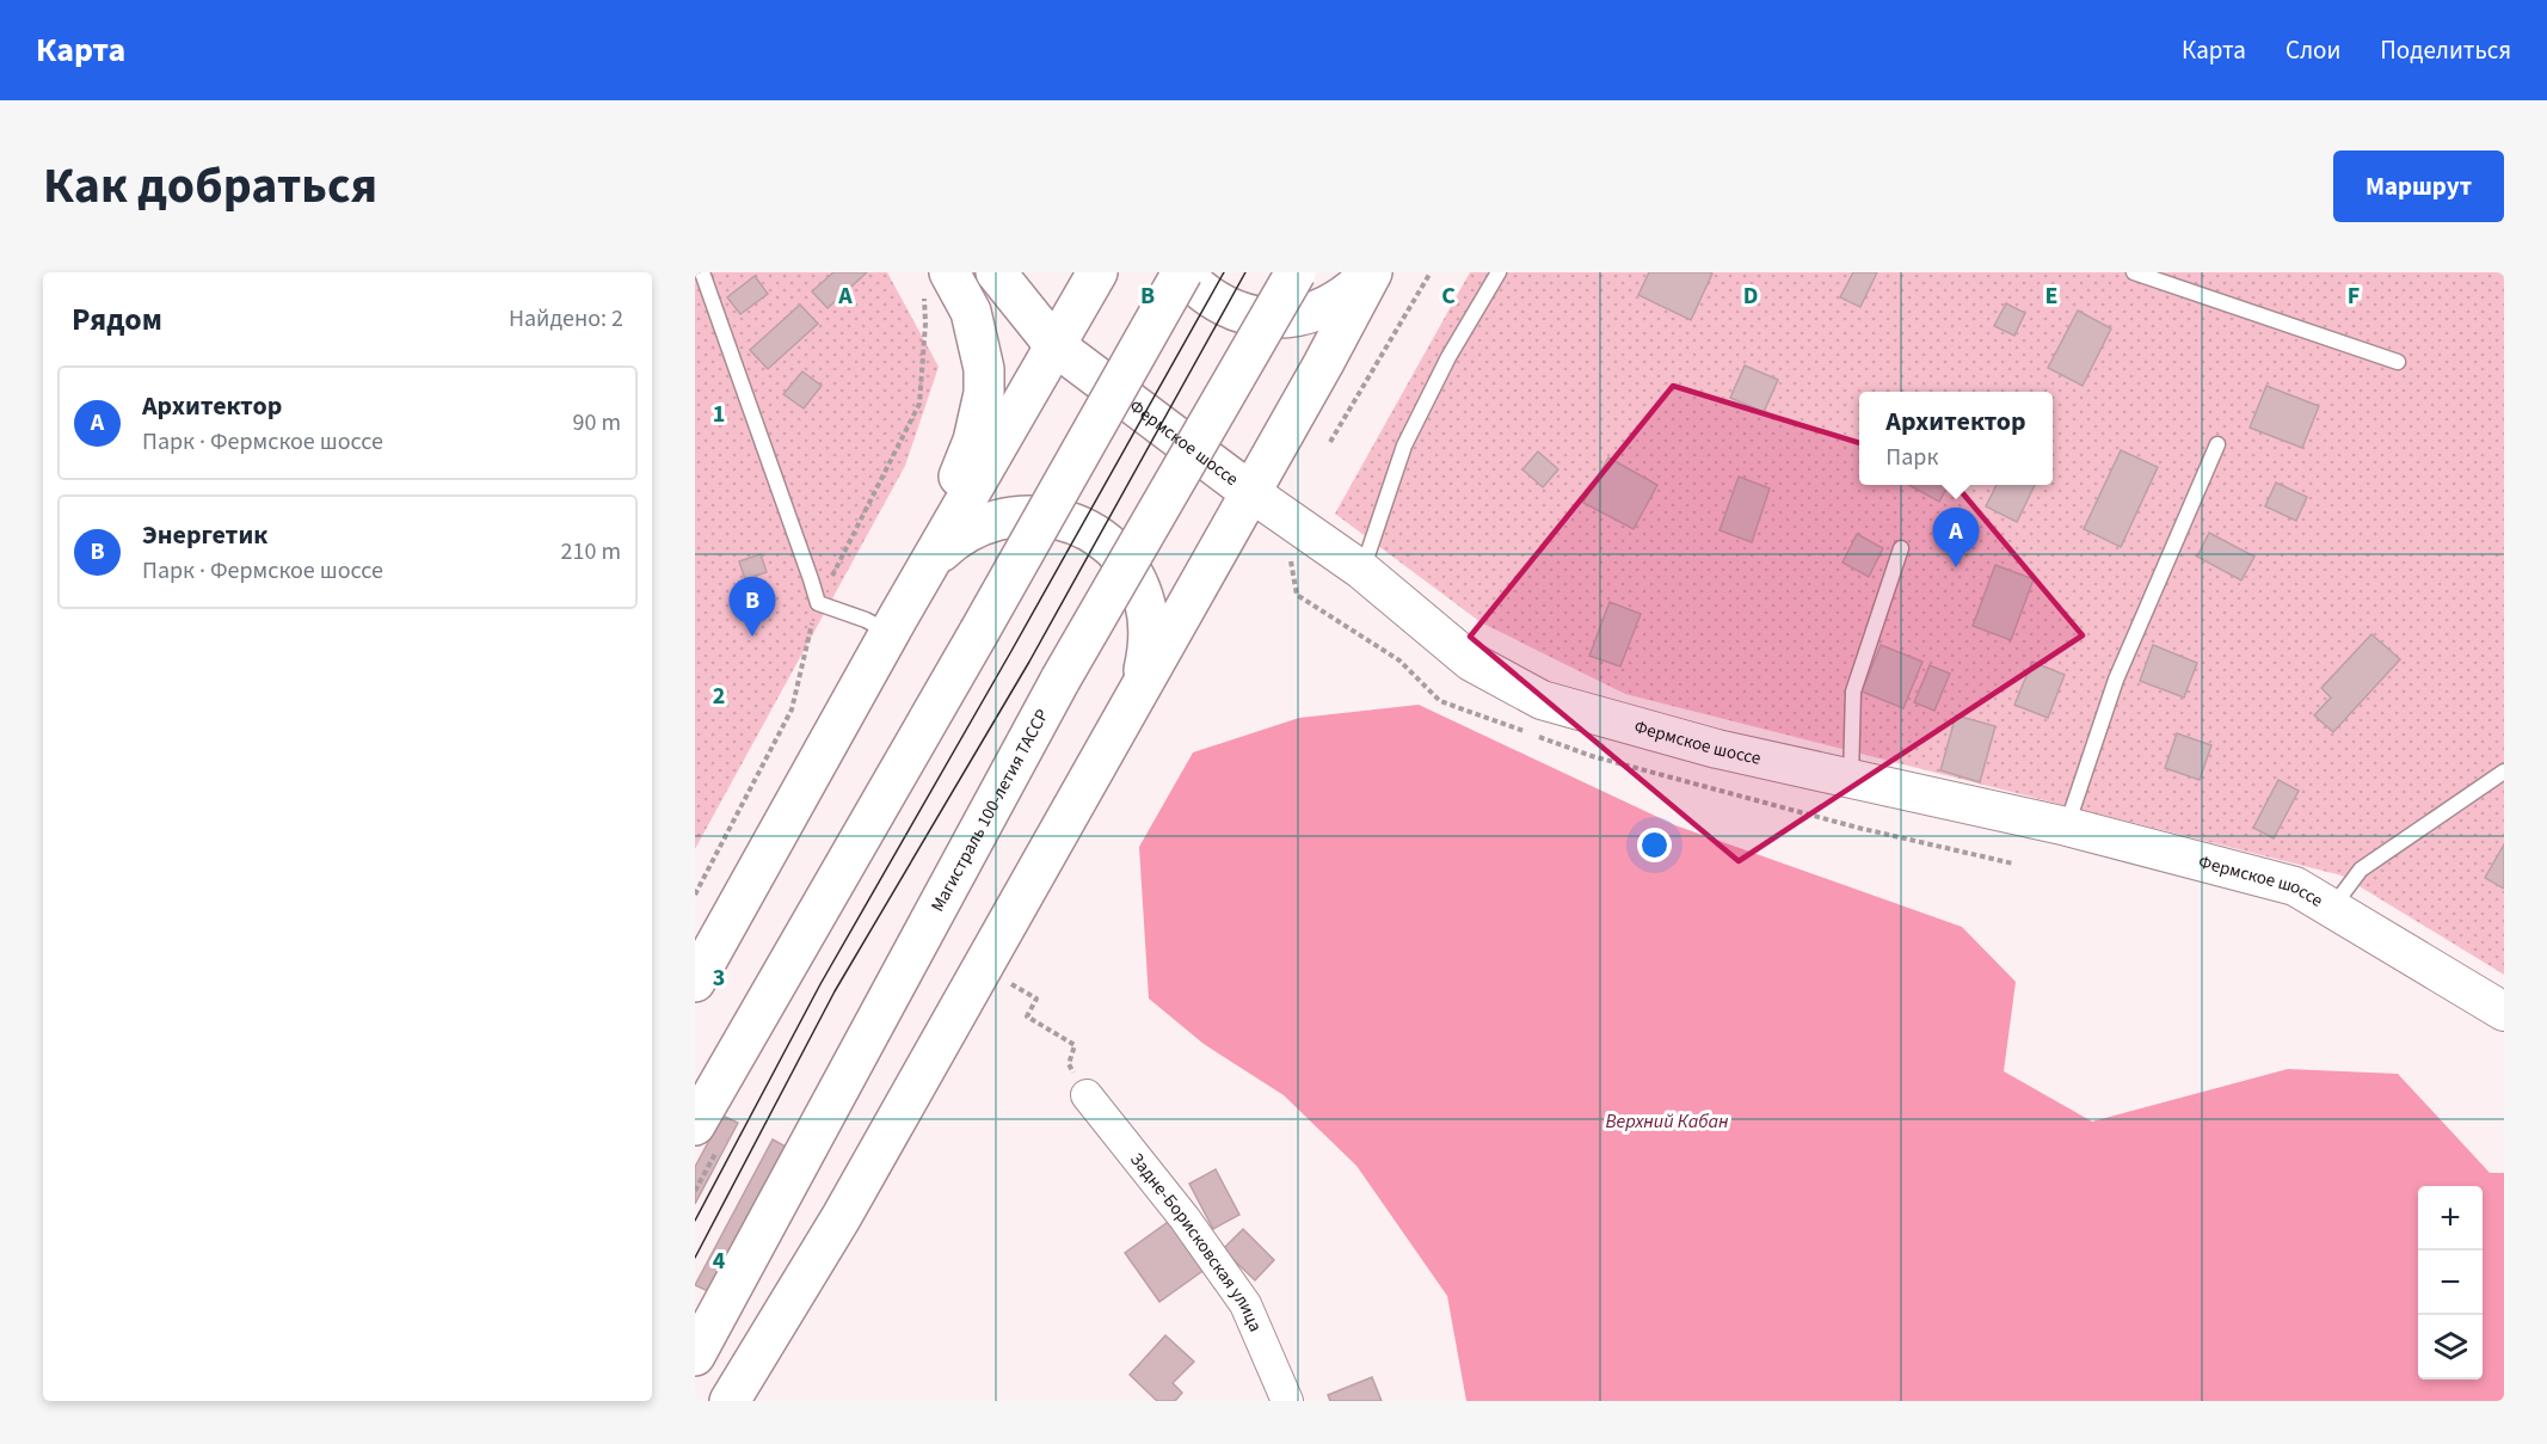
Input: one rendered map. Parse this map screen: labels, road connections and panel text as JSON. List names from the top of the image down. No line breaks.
{"streets":{"main road":["Фермское шоссе","Магистраль 100-летия ТАССР"],"street":["Задне-Борисковская улица"]},"water":["Верхний Кабан"],"page":{"header":"Карта","nav":["Карта","Слои","Поделиться"],"title":"Как добраться","buttons":"Маршрут","heading":["Рядом","Найдено: 2"],"list":[{"mark":"A","name":"Архитектор","note":"Парк · Фермское шоссе","value":"90 m"},{"mark":"B","name":"Энергетик","note":"Парк · Фермское шоссе","value":"210 m"}],"popup":["Архитектор","Парк"],"pins":["A","B"],"map_buttons":["+","−"]},"grid":{"columns":["A","B","C","D","E","F"],"rows":["1","2","3","4"]}}
